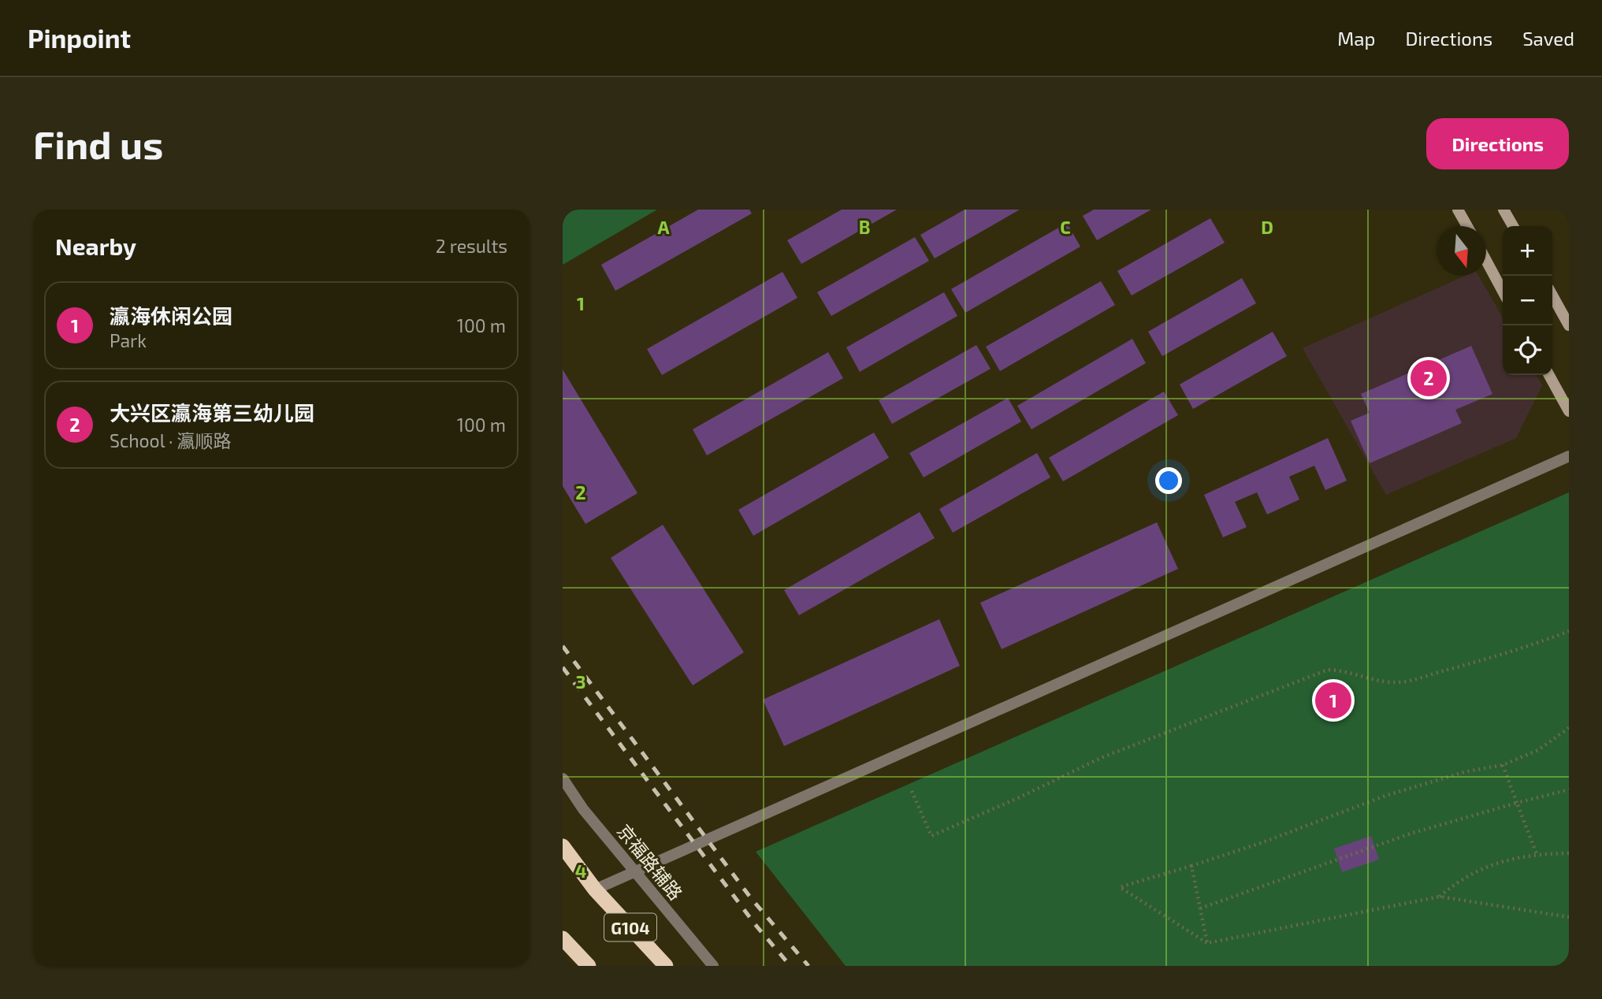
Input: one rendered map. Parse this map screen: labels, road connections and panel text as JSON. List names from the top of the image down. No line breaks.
{"streets":{"highway":["G104"],"street":["京福路辅路"]},"north":"bottom","page":{"header":"Pinpoint","nav":["Map","Directions","Saved"],"buttons":"Directions","title":"Find us","heading":["Nearby","2 results"],"map_buttons":["+","−"],"list":[{"mark":"1","name":"瀛海休闲公园","note":"Park","value":"100 m"},{"mark":"2","name":"大兴区瀛海第三幼儿园","note":"School · 瀛顺路","value":"100 m"}],"pins":["2","1"]},"grid":{"columns":["A","B","C","D"],"rows":["1","2","3","4"]}}
